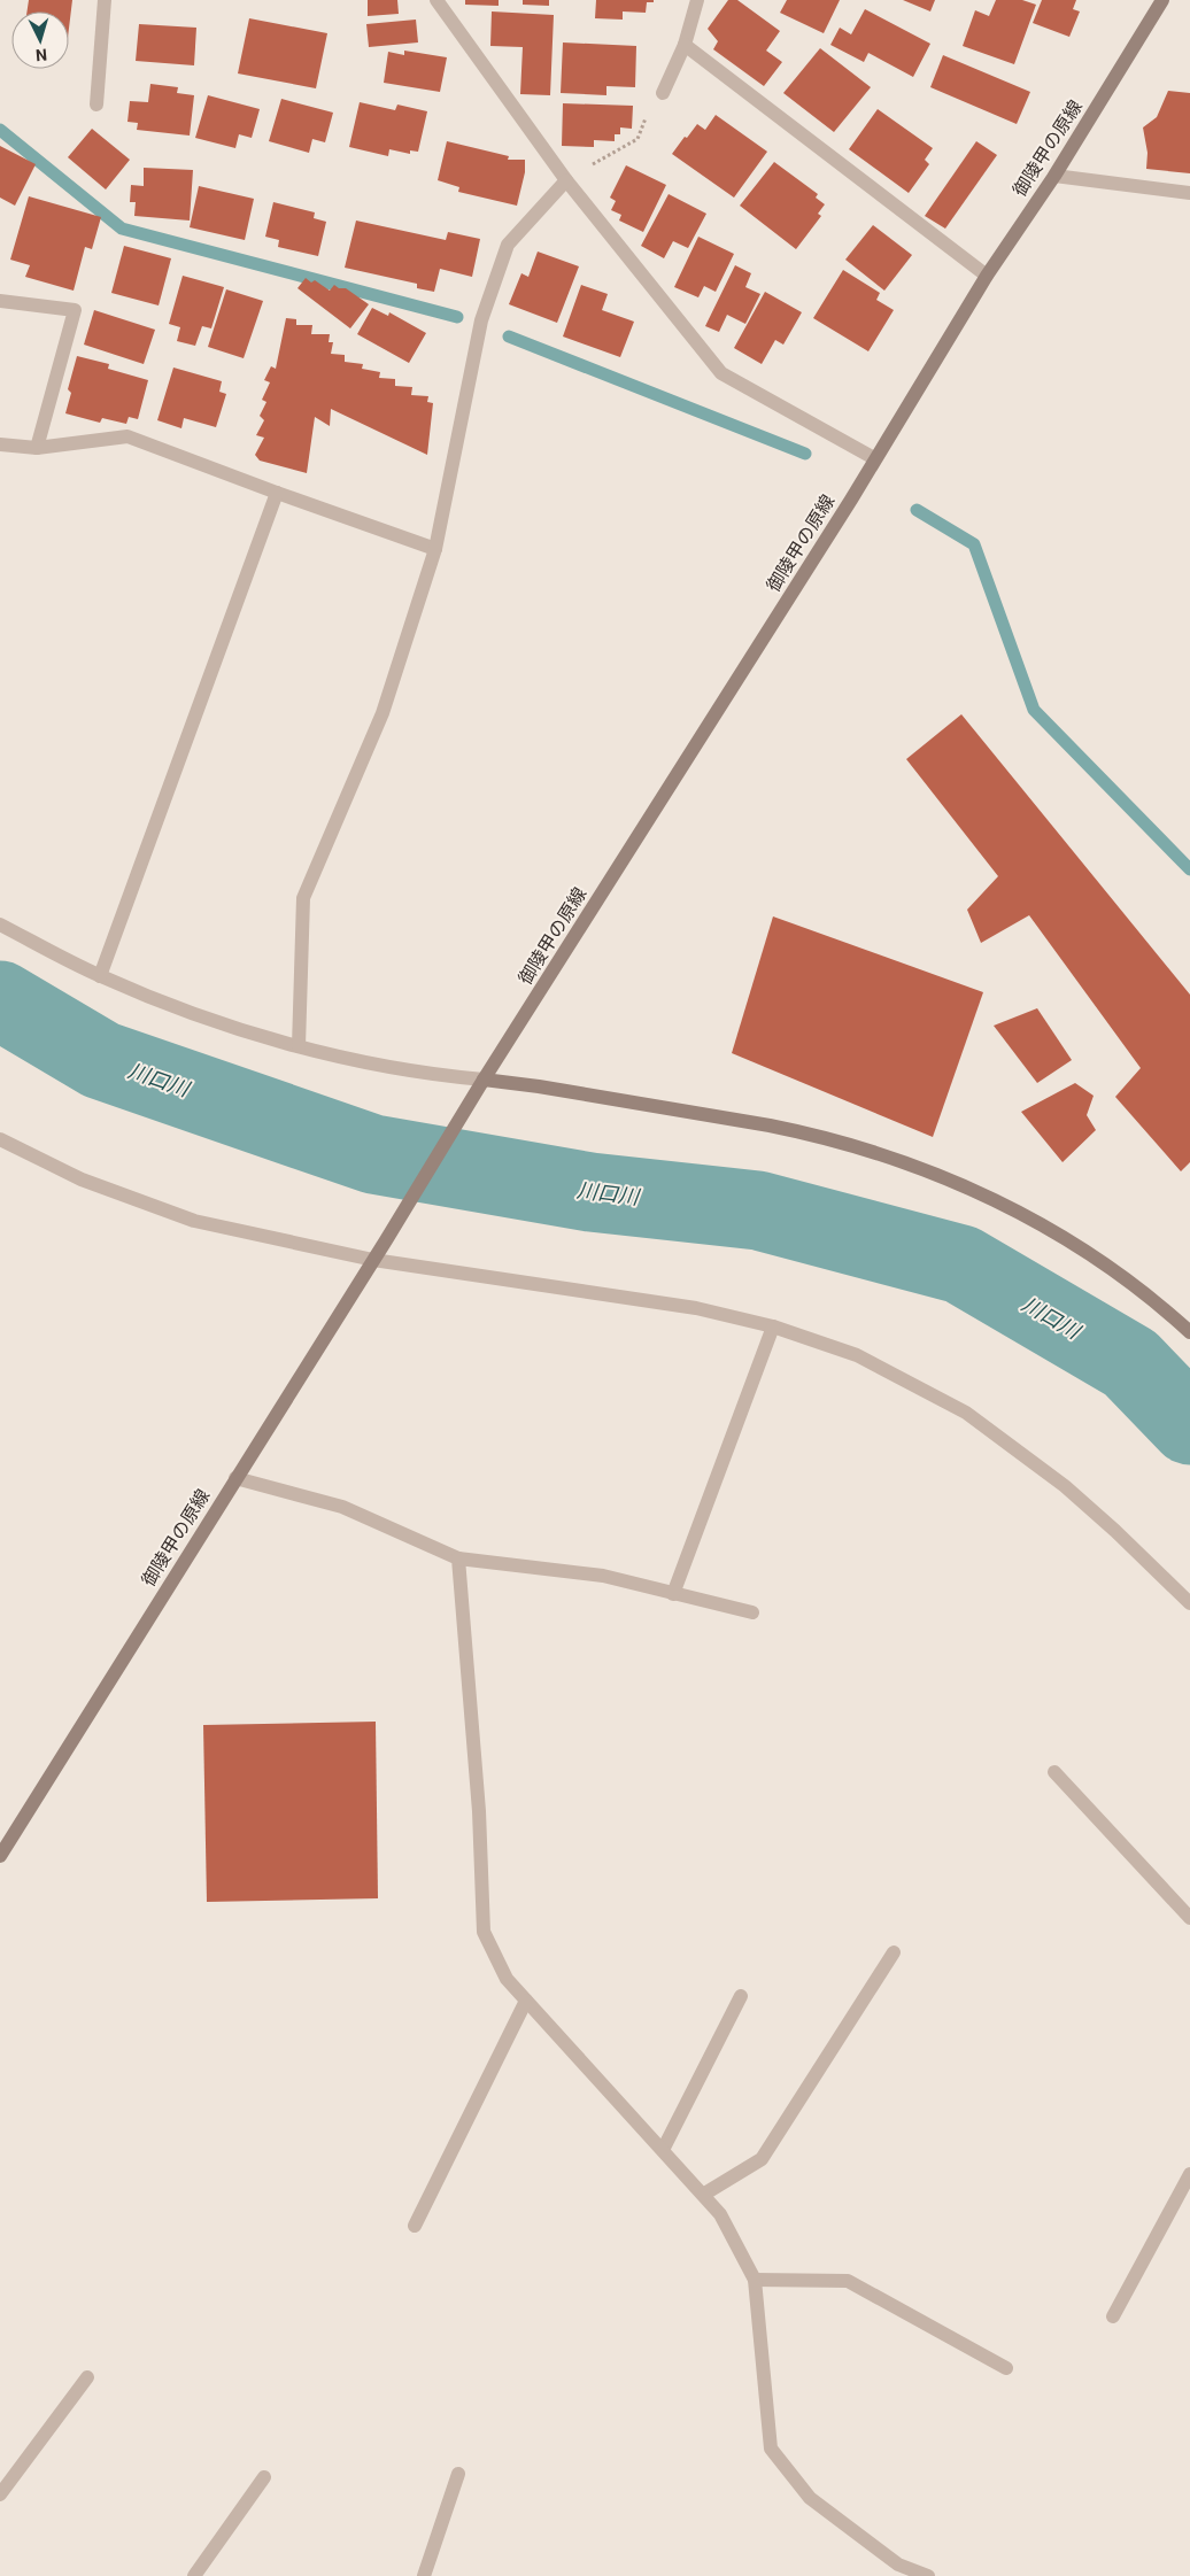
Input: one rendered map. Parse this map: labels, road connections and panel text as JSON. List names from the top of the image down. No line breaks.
{"streets":{"street":["御陵甲の原線"]},"water":["川口川"],"north":"bottom"}
